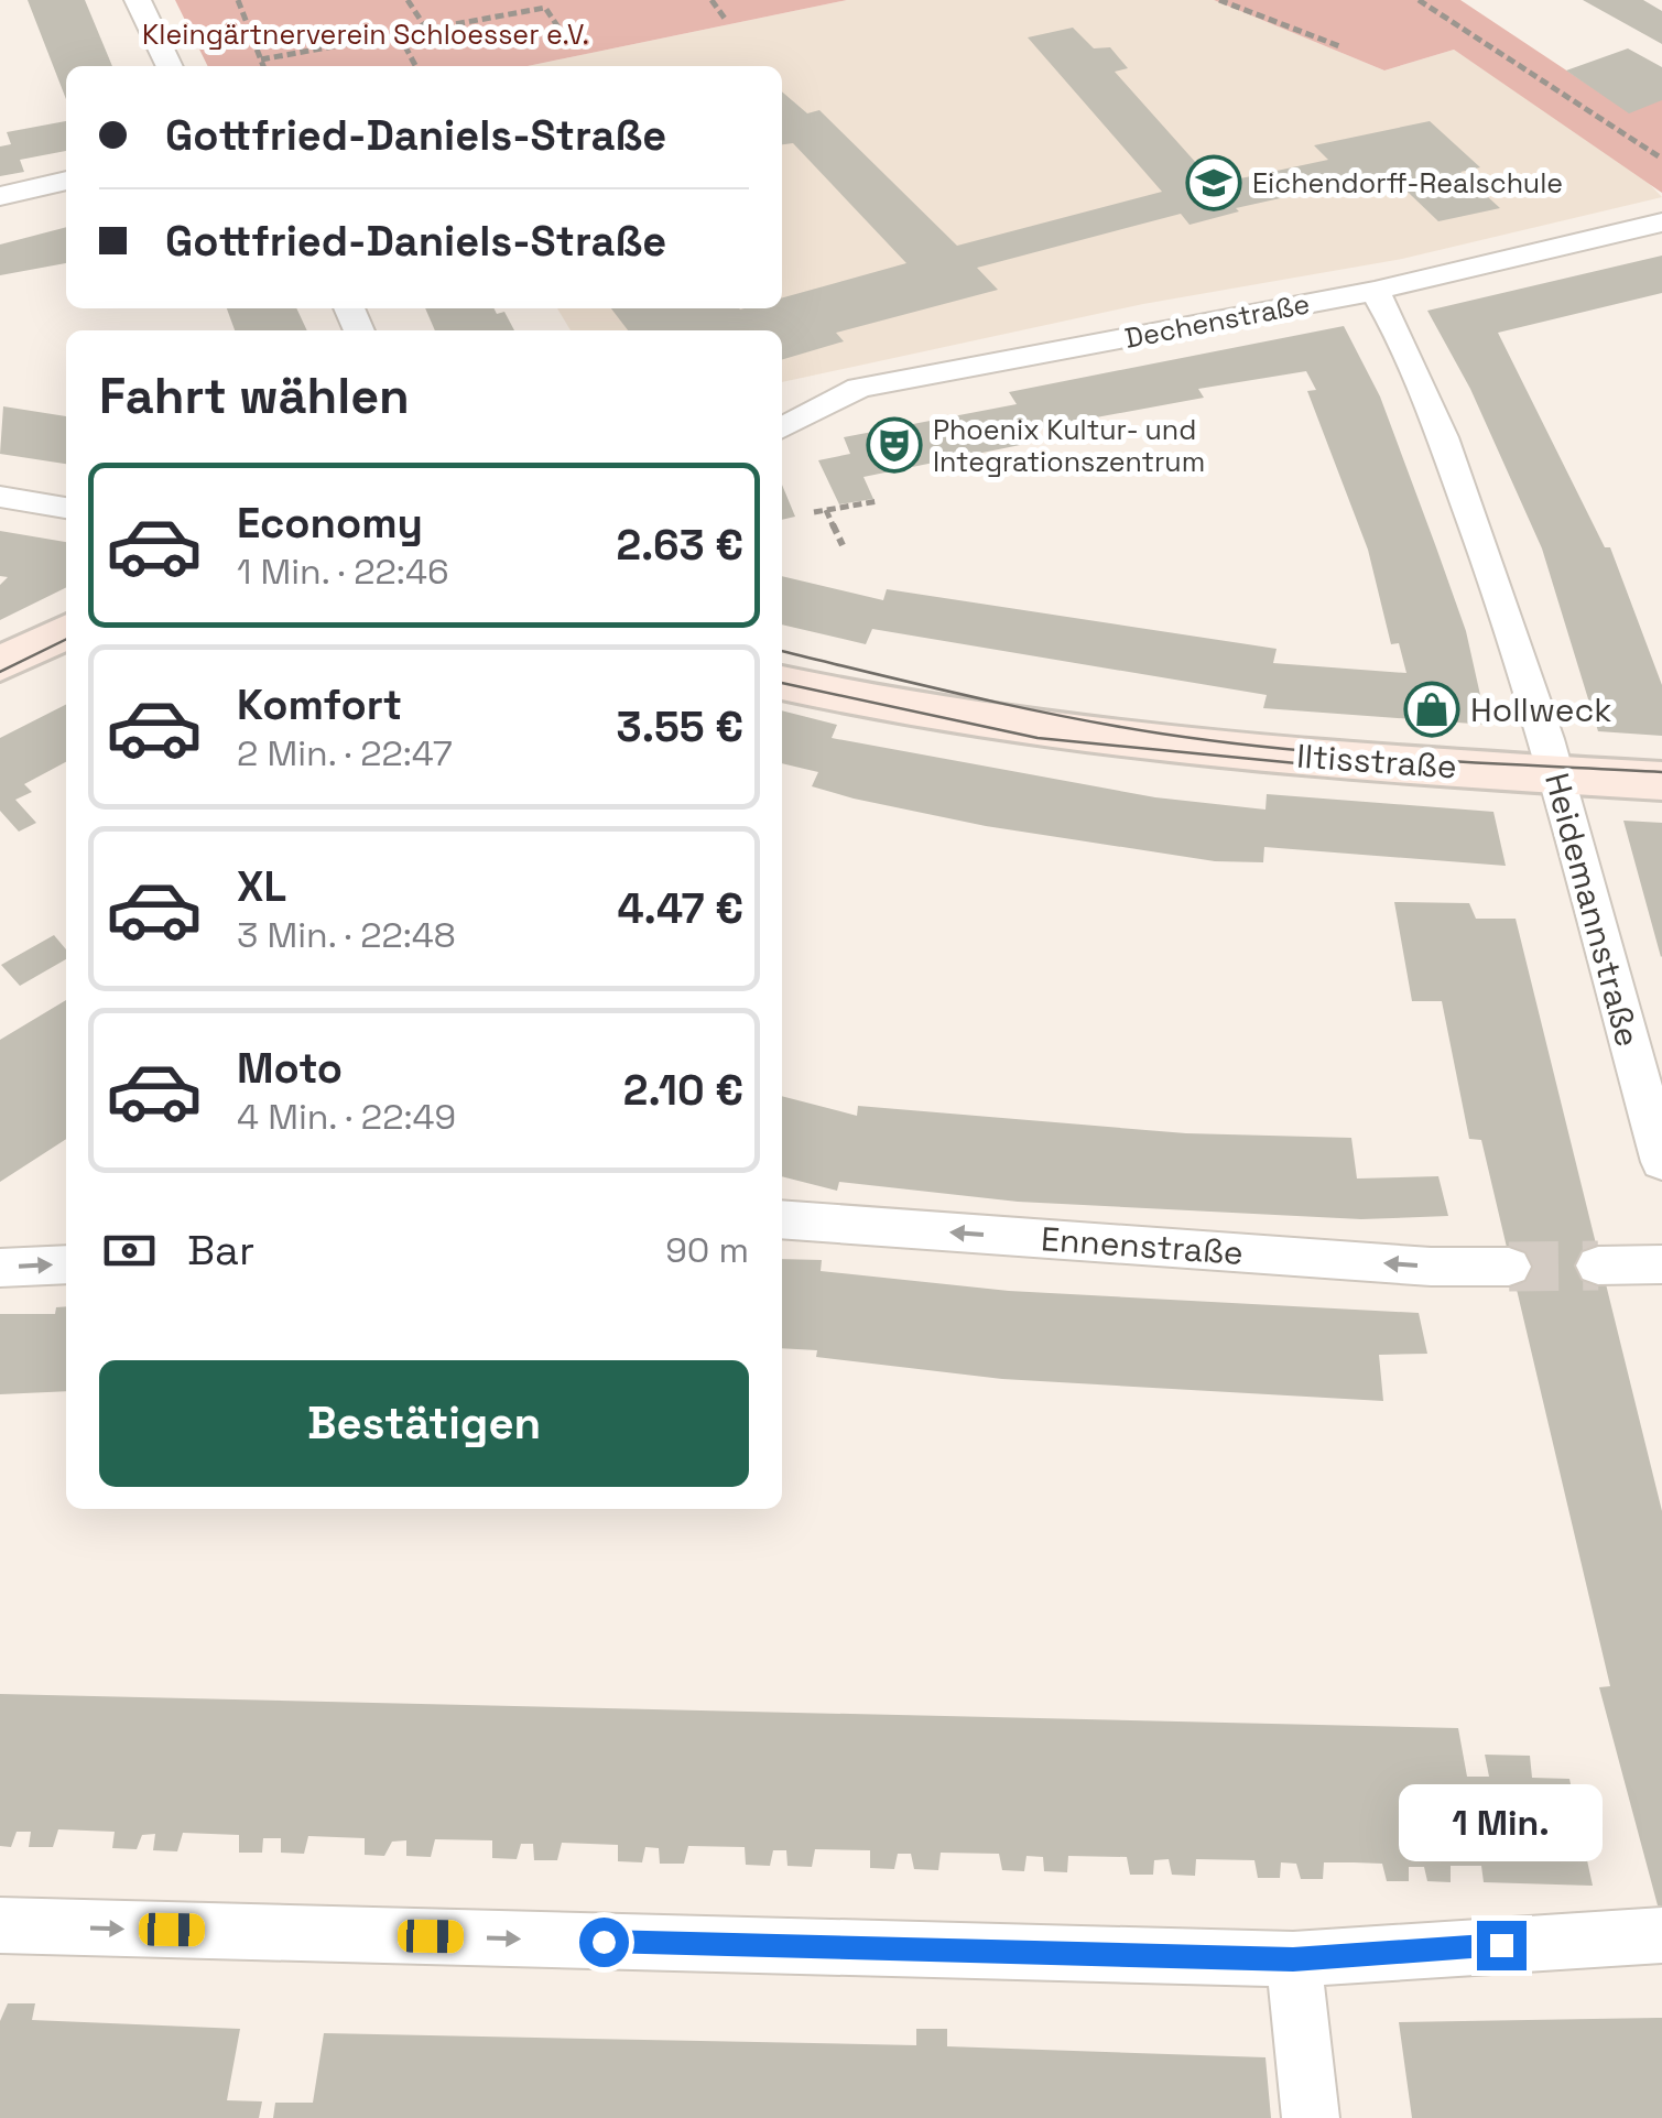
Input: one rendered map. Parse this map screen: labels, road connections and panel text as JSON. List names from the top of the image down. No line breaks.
{"streets":{"street":["Dechenstraße","Iltisstraße","Heidemannstraße","Ennenstraße"]},"crossings":[["Dechenstraße","Heidemannstraße"],["Iltisstraße","Heidemannstraße"]],"one_way":["Ennenstraße"],"parks":["Kleingärtnerverein Schloesser e.V."],"places":{"school or university":["Eichendorff-Realschule"],"theatre":["Phoenix Kultur- und Integrationszentrum"],"shop":["Hollweck"]},"page":{"banner":["Gottfried-Daniels-Straße","Gottfried-Daniels-Straße"],"heading":"Fahrt wählen","list":[{"name":"Economy","note":"1 Min. · 22:46","value":"2.63 €"},{"name":"Komfort","note":"2 Min. · 22:47","value":"3.55 €"},{"name":"XL","note":"3 Min. · 22:48","value":"4.47 €"},{"name":"Moto","note":"4 Min. · 22:49","value":"2.10 €"}],"pay":["Bar","90 m"],"buttons":"Bestätigen","bubble":"1 Min."}}
